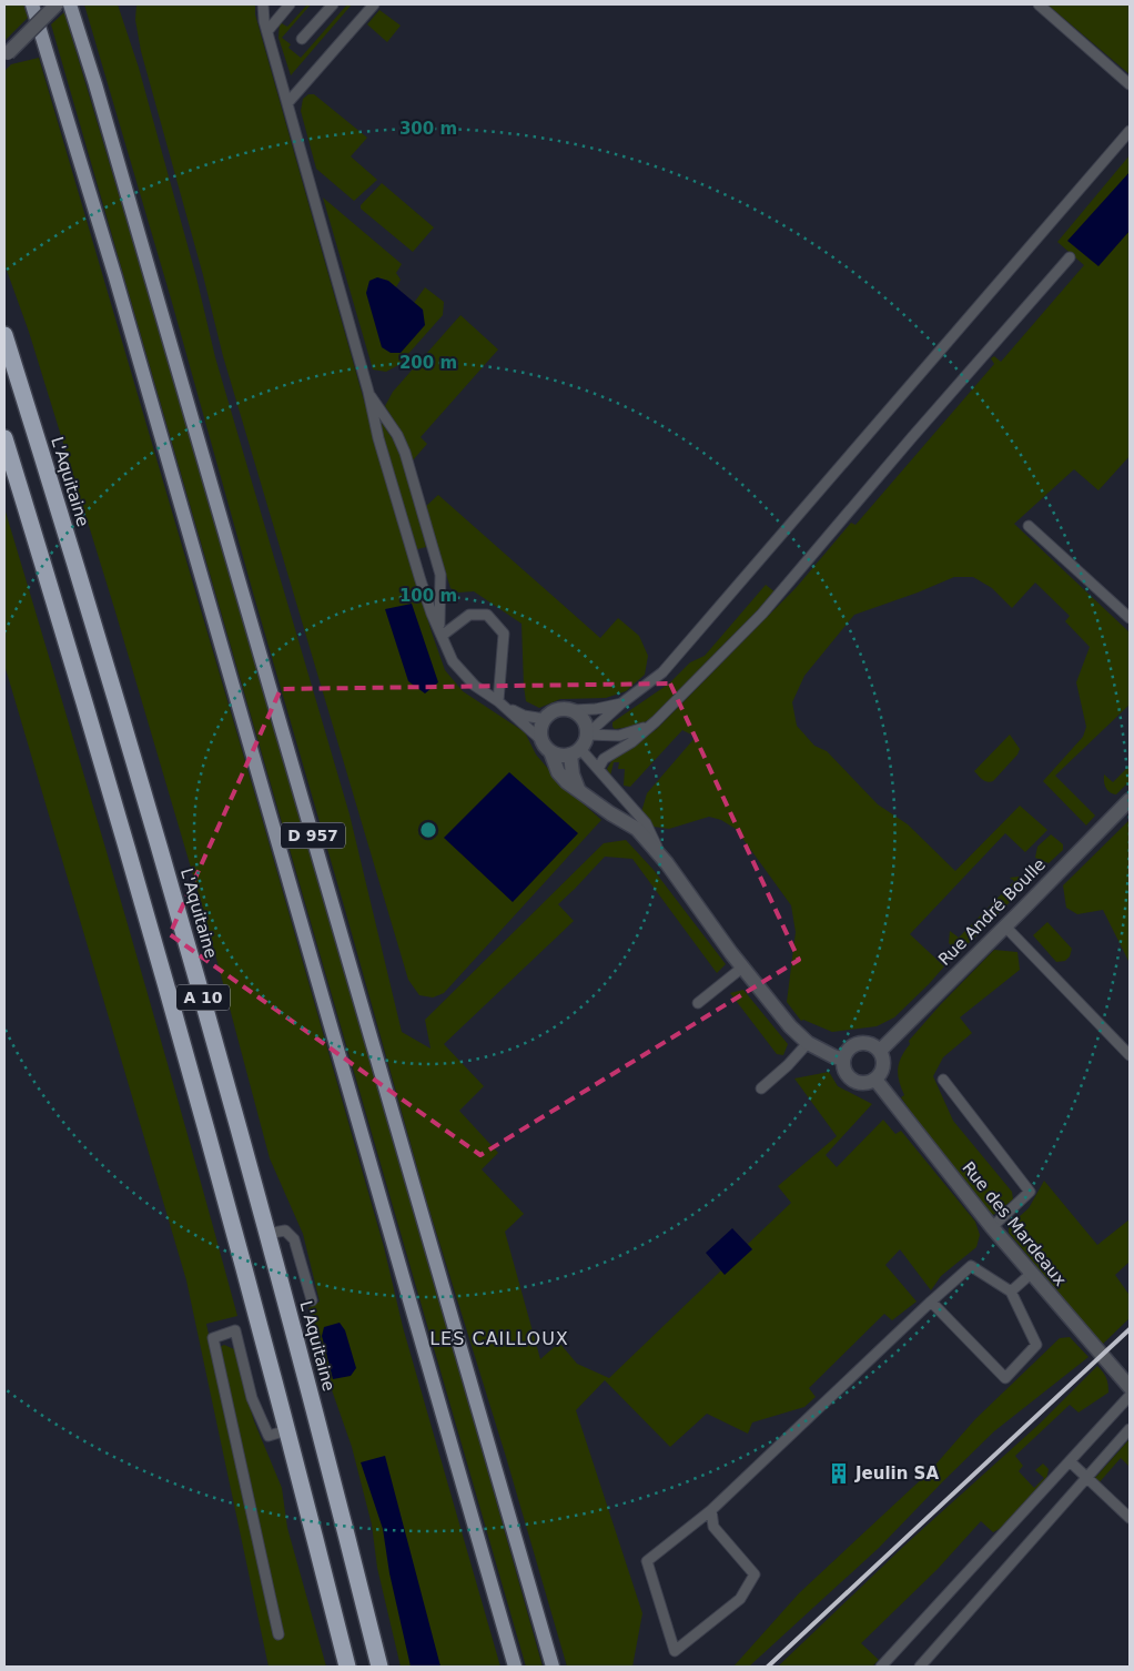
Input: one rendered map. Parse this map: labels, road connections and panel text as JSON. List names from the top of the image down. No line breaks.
{"streets":{"highway":["L'Aquitaine","A 10"],"main road":["D 957"],"street":["Rue André Boulle","Rue des Mardeaux"]},"crossings":[["Rue André Boulle","Rue des Mardeaux"]],"districts":["LES CAILLOUX"],"places":{"building":["Jeulin SA"]},"rings":["300 m","200 m","100 m"]}
